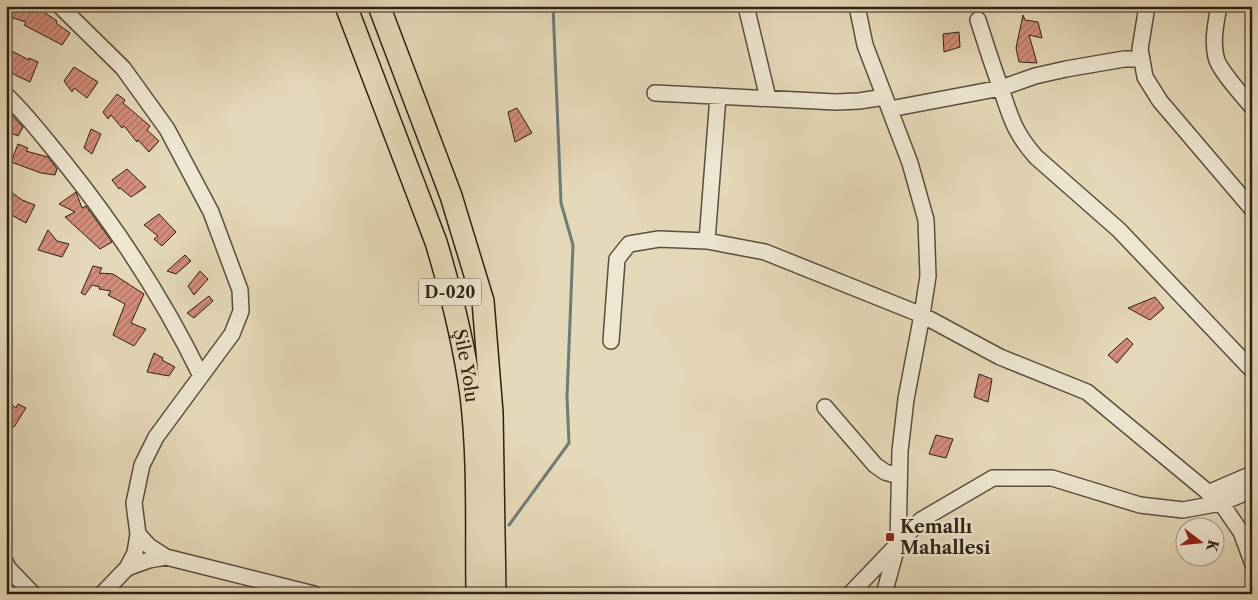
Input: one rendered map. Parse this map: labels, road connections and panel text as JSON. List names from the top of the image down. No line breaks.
{"streets":{"highway":["D-020","Şile Yolu"]},"places":{"transit":["Kemallı Mahallesi"]},"north":"right"}
